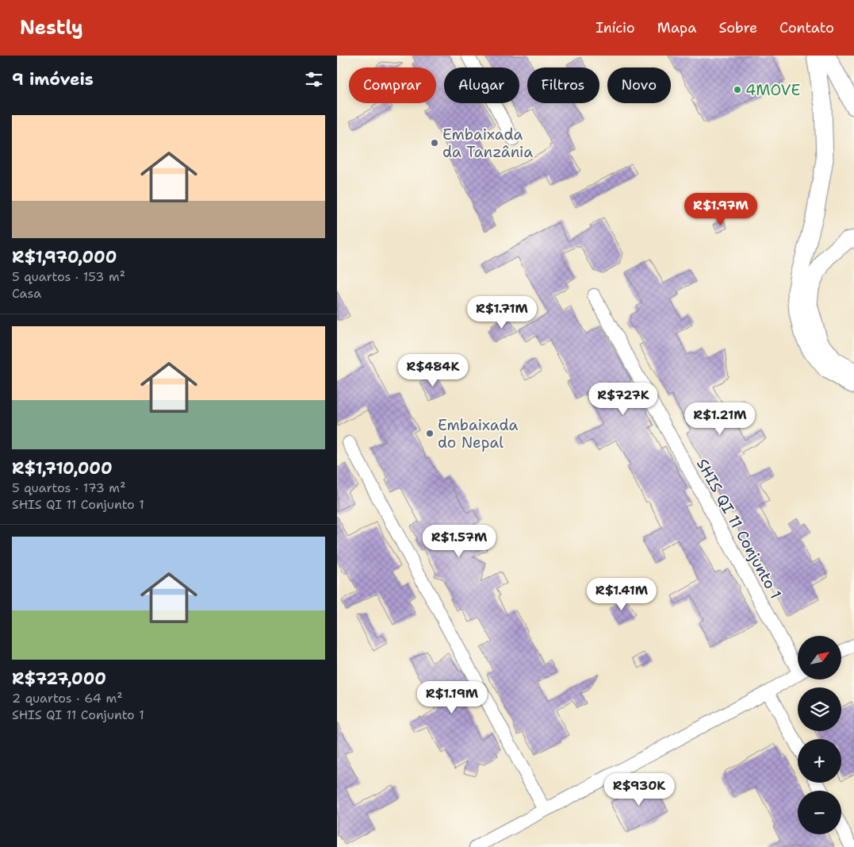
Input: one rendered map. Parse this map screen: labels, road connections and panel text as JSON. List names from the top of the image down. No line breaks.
{"streets":{"street":["SHIS QI 11 Conjunto 1"]},"places":["4MOVE","Embaixada da Tanzânia","Embaixada do Nepal"],"north":"top right","page":{"header":"Nestly","nav":["Início","Mapa","Sobre","Contato"],"heading":"9 imóveis","chip":["Comprar","Alugar","Filtros","Novo"],"list":[{"name":"R$1,970,000","note":"5 quartos · 153 m² · Casa"},{"name":"R$1,710,000","note":"5 quartos · 173 m² · SHIS QI 11 Conjunto 1"},{"name":"R$727,000","note":"2 quartos · 64 m² · SHIS QI 11 Conjunto 1"}],"price":["R$1.97M","R$1.71M","R$484K","R$727K","R$1.21M","R$1.57M","R$1.41M","R$1.19M","R$930K"],"map_buttons":["+","−"]}}
